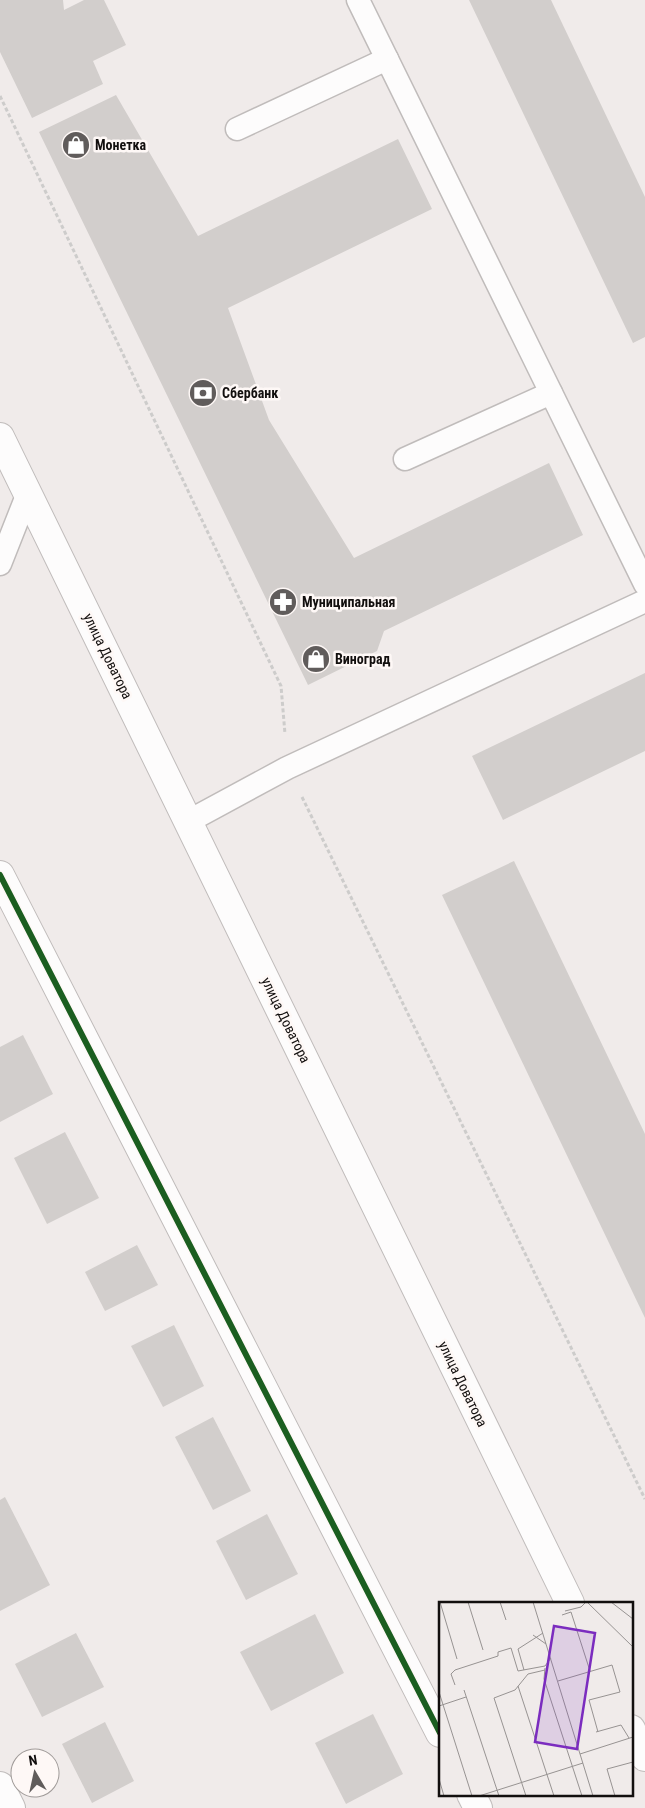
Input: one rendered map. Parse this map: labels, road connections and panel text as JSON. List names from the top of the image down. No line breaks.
{"streets":{"main road":["улица Доватора"]},"places":{"shop":["Монетка","Виноград"],"bank":["Сбербанк"],"pharmacy":["Муниципальная"]},"north":"top"}
